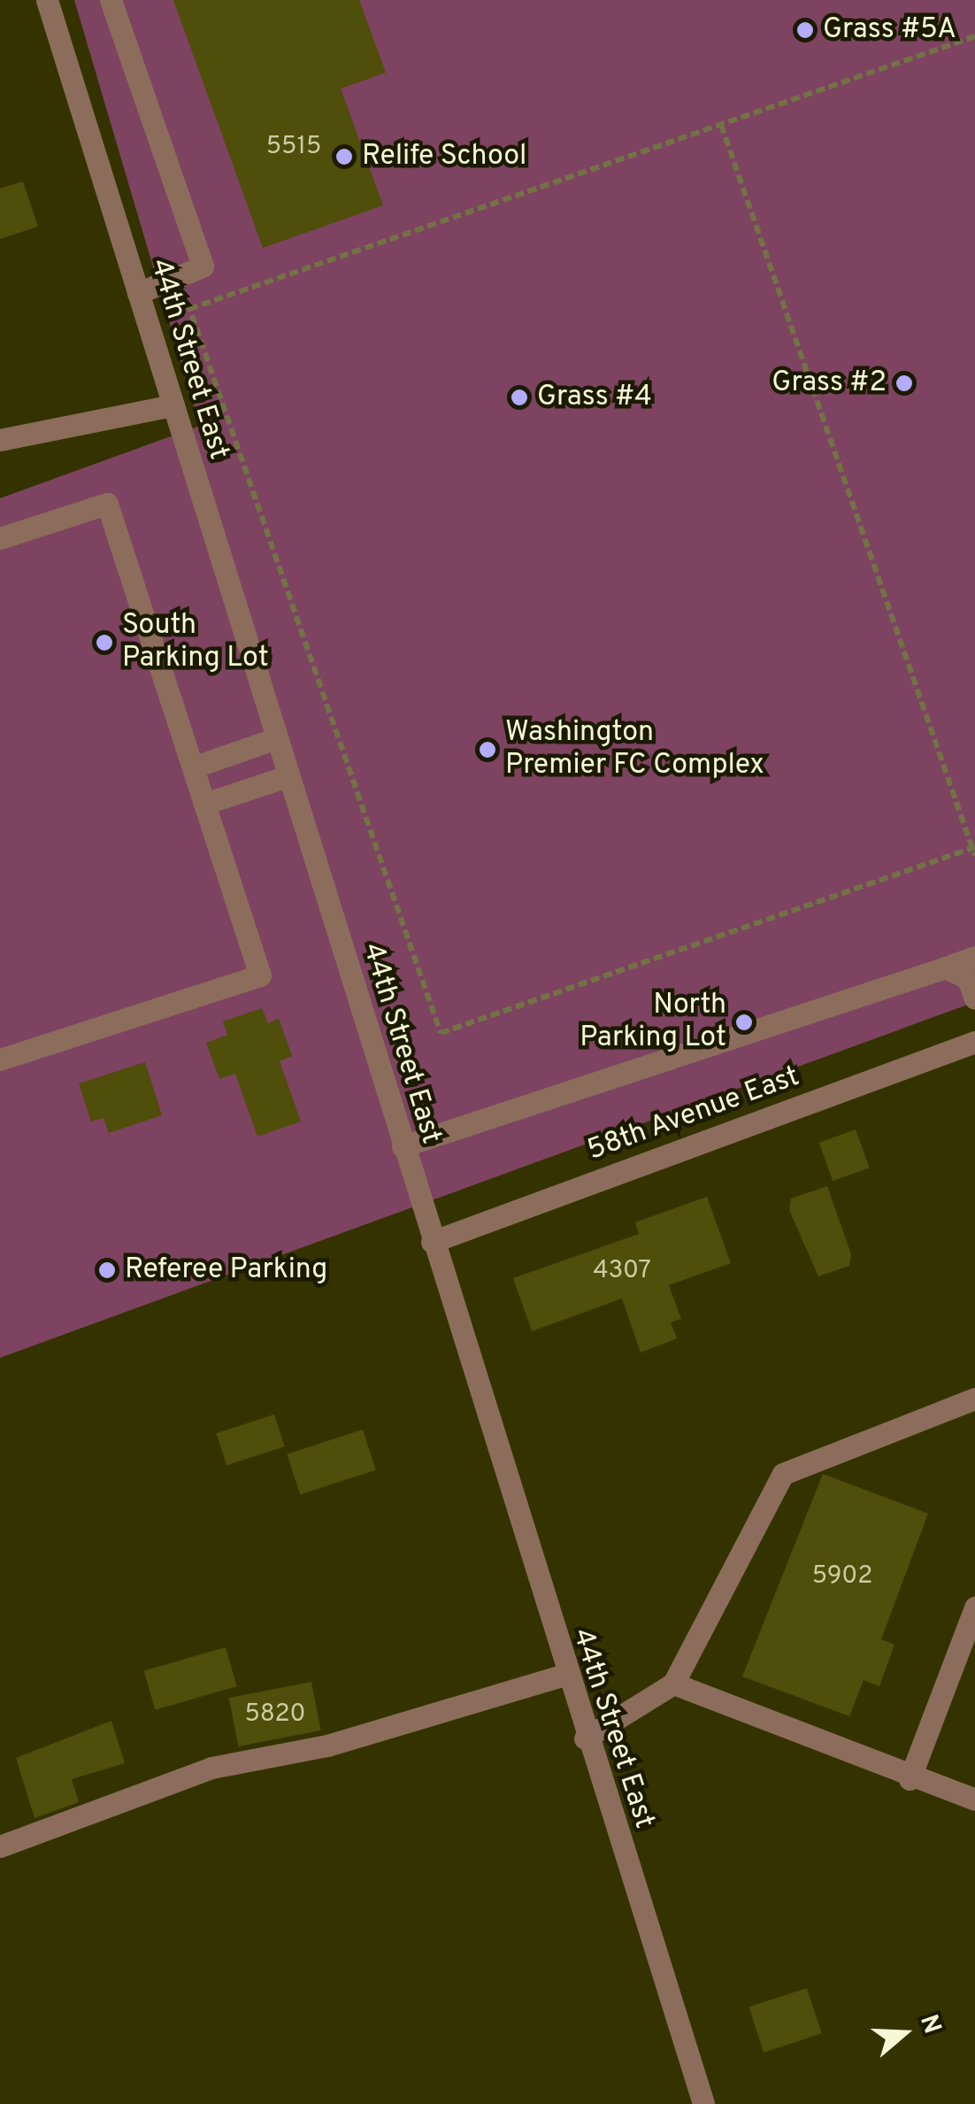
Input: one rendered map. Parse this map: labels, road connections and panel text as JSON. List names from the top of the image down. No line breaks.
{"streets":{"street":["44th Street East","58th Avenue East"]},"crossings":[["44th Street East","58th Avenue East"]],"places":["Grass #5A","Relife School","Grass #2","Grass #4","South Parking Lot","Washington Premier FC Complex","North Parking Lot","Referee Parking"],"house_numbers":["5515","4307","5902","5820"],"north":"right"}
